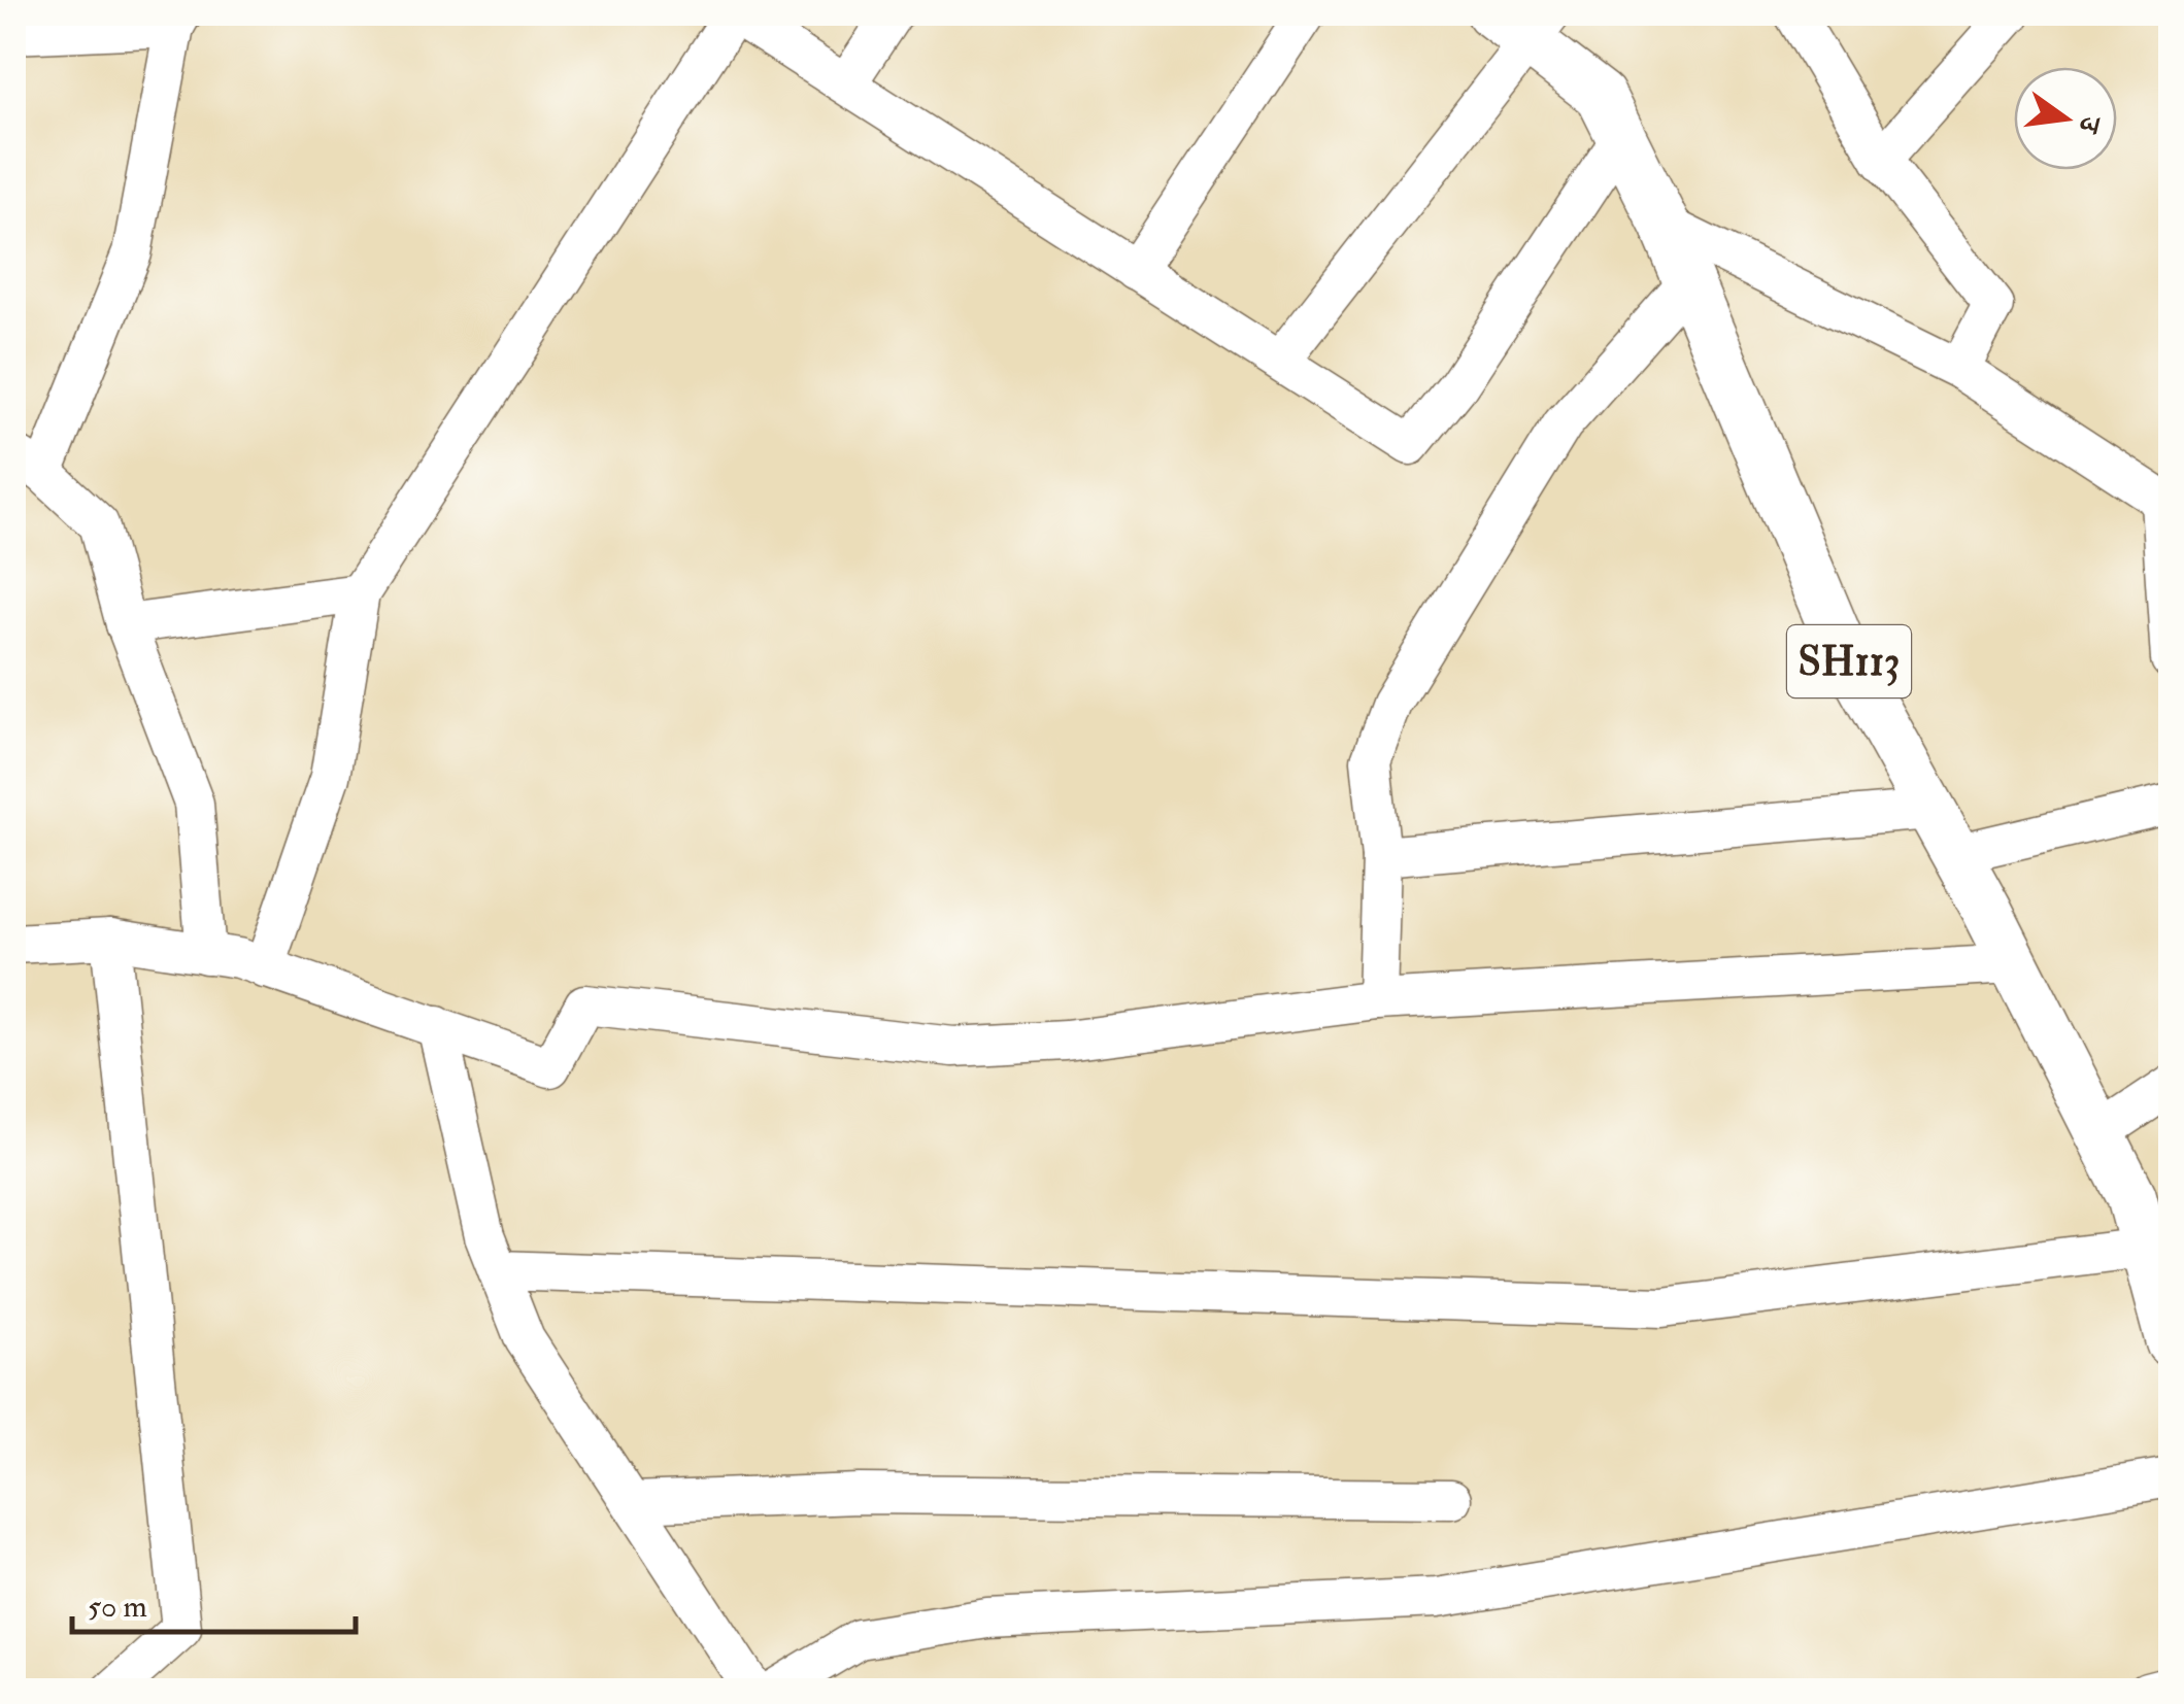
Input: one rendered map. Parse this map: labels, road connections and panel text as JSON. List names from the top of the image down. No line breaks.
{"streets":{"main road":["SH113"]},"scale_bar":"50 m","north":"right"}
